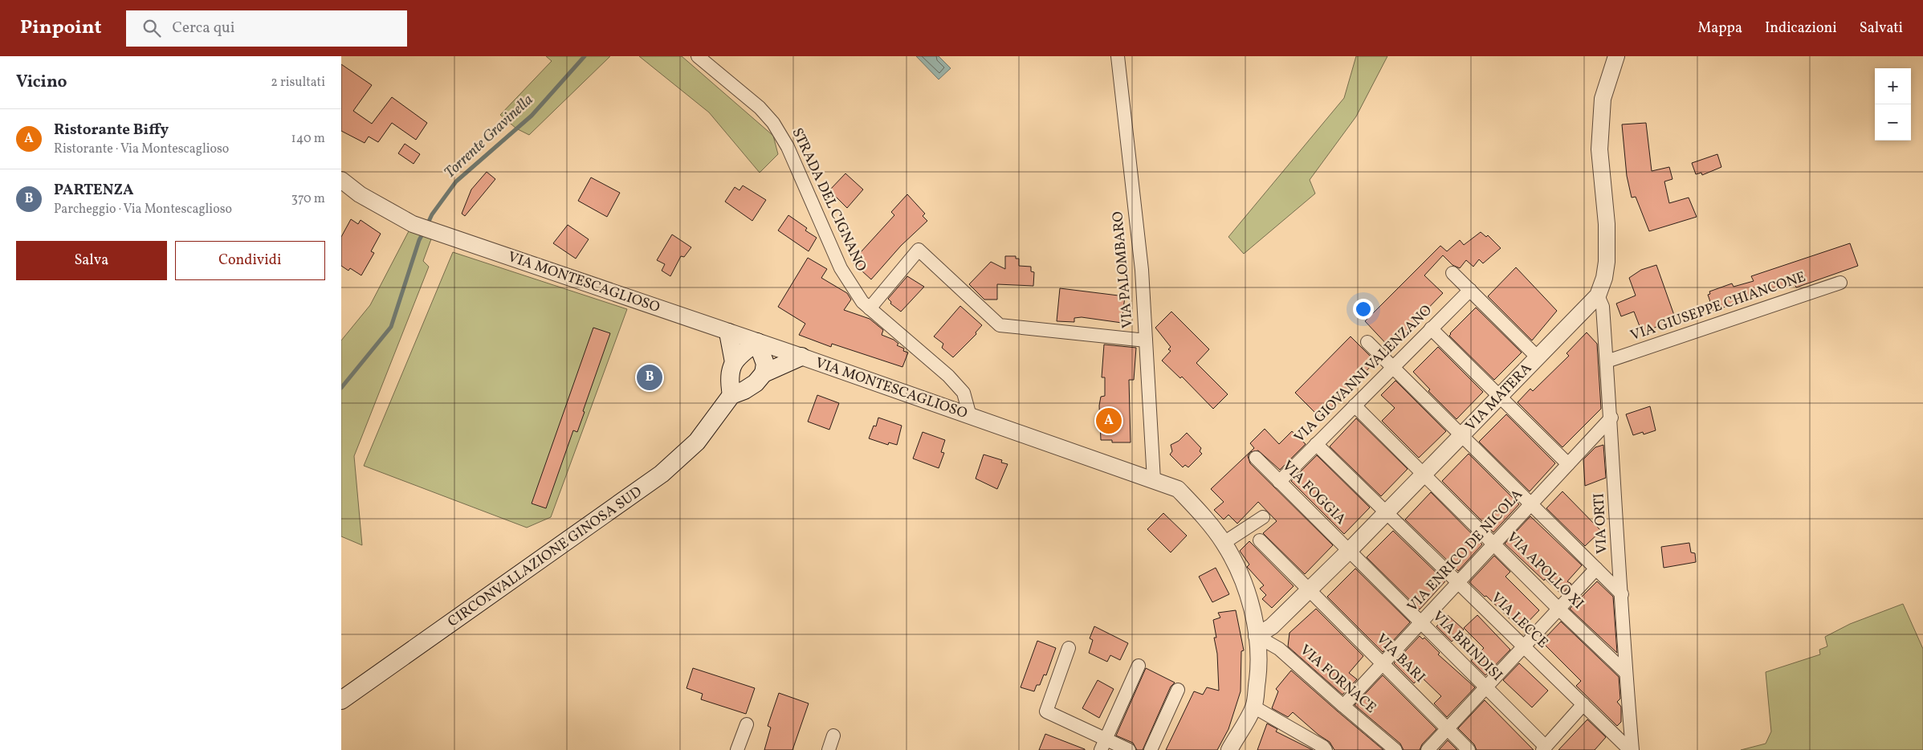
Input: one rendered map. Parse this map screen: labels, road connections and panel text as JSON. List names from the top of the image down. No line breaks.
{"streets":{"main road":["CIRCONVALLAZIONE GINOSA SUD"],"street":["STRADA DEL CIGNANO","VIA PALOMBARO","VIA MONTESCAGLIOSO","VIA GIUSEPPE CHIANCONE","VIA GIOVANNI VALENZANO","VIA MATERA","VIA FOGGIA","VIA ORTI","VIA ENRICO DE NICOLA","VIA APOLLO XI","VIA LECCE","VIA BRINDISI","VIA BARI","VIA FORNACE"]},"crossings":[["STRADA DEL CIGNANO","VIA MONTESCAGLIOSO"],["VIA PALOMBARO","VIA MONTESCAGLIOSO"],["VIA MONTESCAGLIOSO","VIA MATERA"],["VIA MONTESCAGLIOSO","CIRCONVALLAZIONE GINOSA SUD"],["VIA MONTESCAGLIOSO","VIA FORNACE"],["VIA GIUSEPPE CHIANCONE","VIA ORTI"],["VIA GIOVANNI VALENZANO","VIA FOGGIA"],["VIA GIOVANNI VALENZANO","VIA APOLLO XI"],["VIA GIOVANNI VALENZANO","VIA LECCE"],["VIA MATERA","VIA FOGGIA"],["VIA MATERA","VIA ORTI"],["VIA MATERA","VIA APOLLO XI"],["VIA MATERA","VIA LECCE"],["VIA MATERA","VIA BRINDISI"],["VIA MATERA","VIA BARI"],["VIA MATERA","VIA FORNACE"],["VIA FOGGIA","VIA BRINDISI"],["VIA ORTI","VIA ENRICO DE NICOLA"],["VIA ORTI","VIA APOLLO XI"],["VIA ORTI","VIA LECCE"],["VIA ENRICO DE NICOLA","VIA APOLLO XI"],["VIA ENRICO DE NICOLA","VIA LECCE"],["VIA ENRICO DE NICOLA","VIA BRINDISI"],["VIA ENRICO DE NICOLA","VIA BARI"],["VIA ENRICO DE NICOLA","VIA FORNACE"]],"water":["Torrente Gravinella"],"page":{"header":"Pinpoint","search":"Cerca qui","nav":["Mappa","Indicazioni","Salvati"],"heading":["Vicino","2 risultati"],"map_buttons":["+","−"],"list":[{"mark":"A","name":"Ristorante Biffy","note":"Ristorante · Via Montescaglioso","value":"140 m"},{"mark":"B","name":"PARTENZA","note":"Parcheggio · Via Montescaglioso","value":"370 m"}],"buttons":["Salva","Condividi"],"pins":["B","A"]}}
